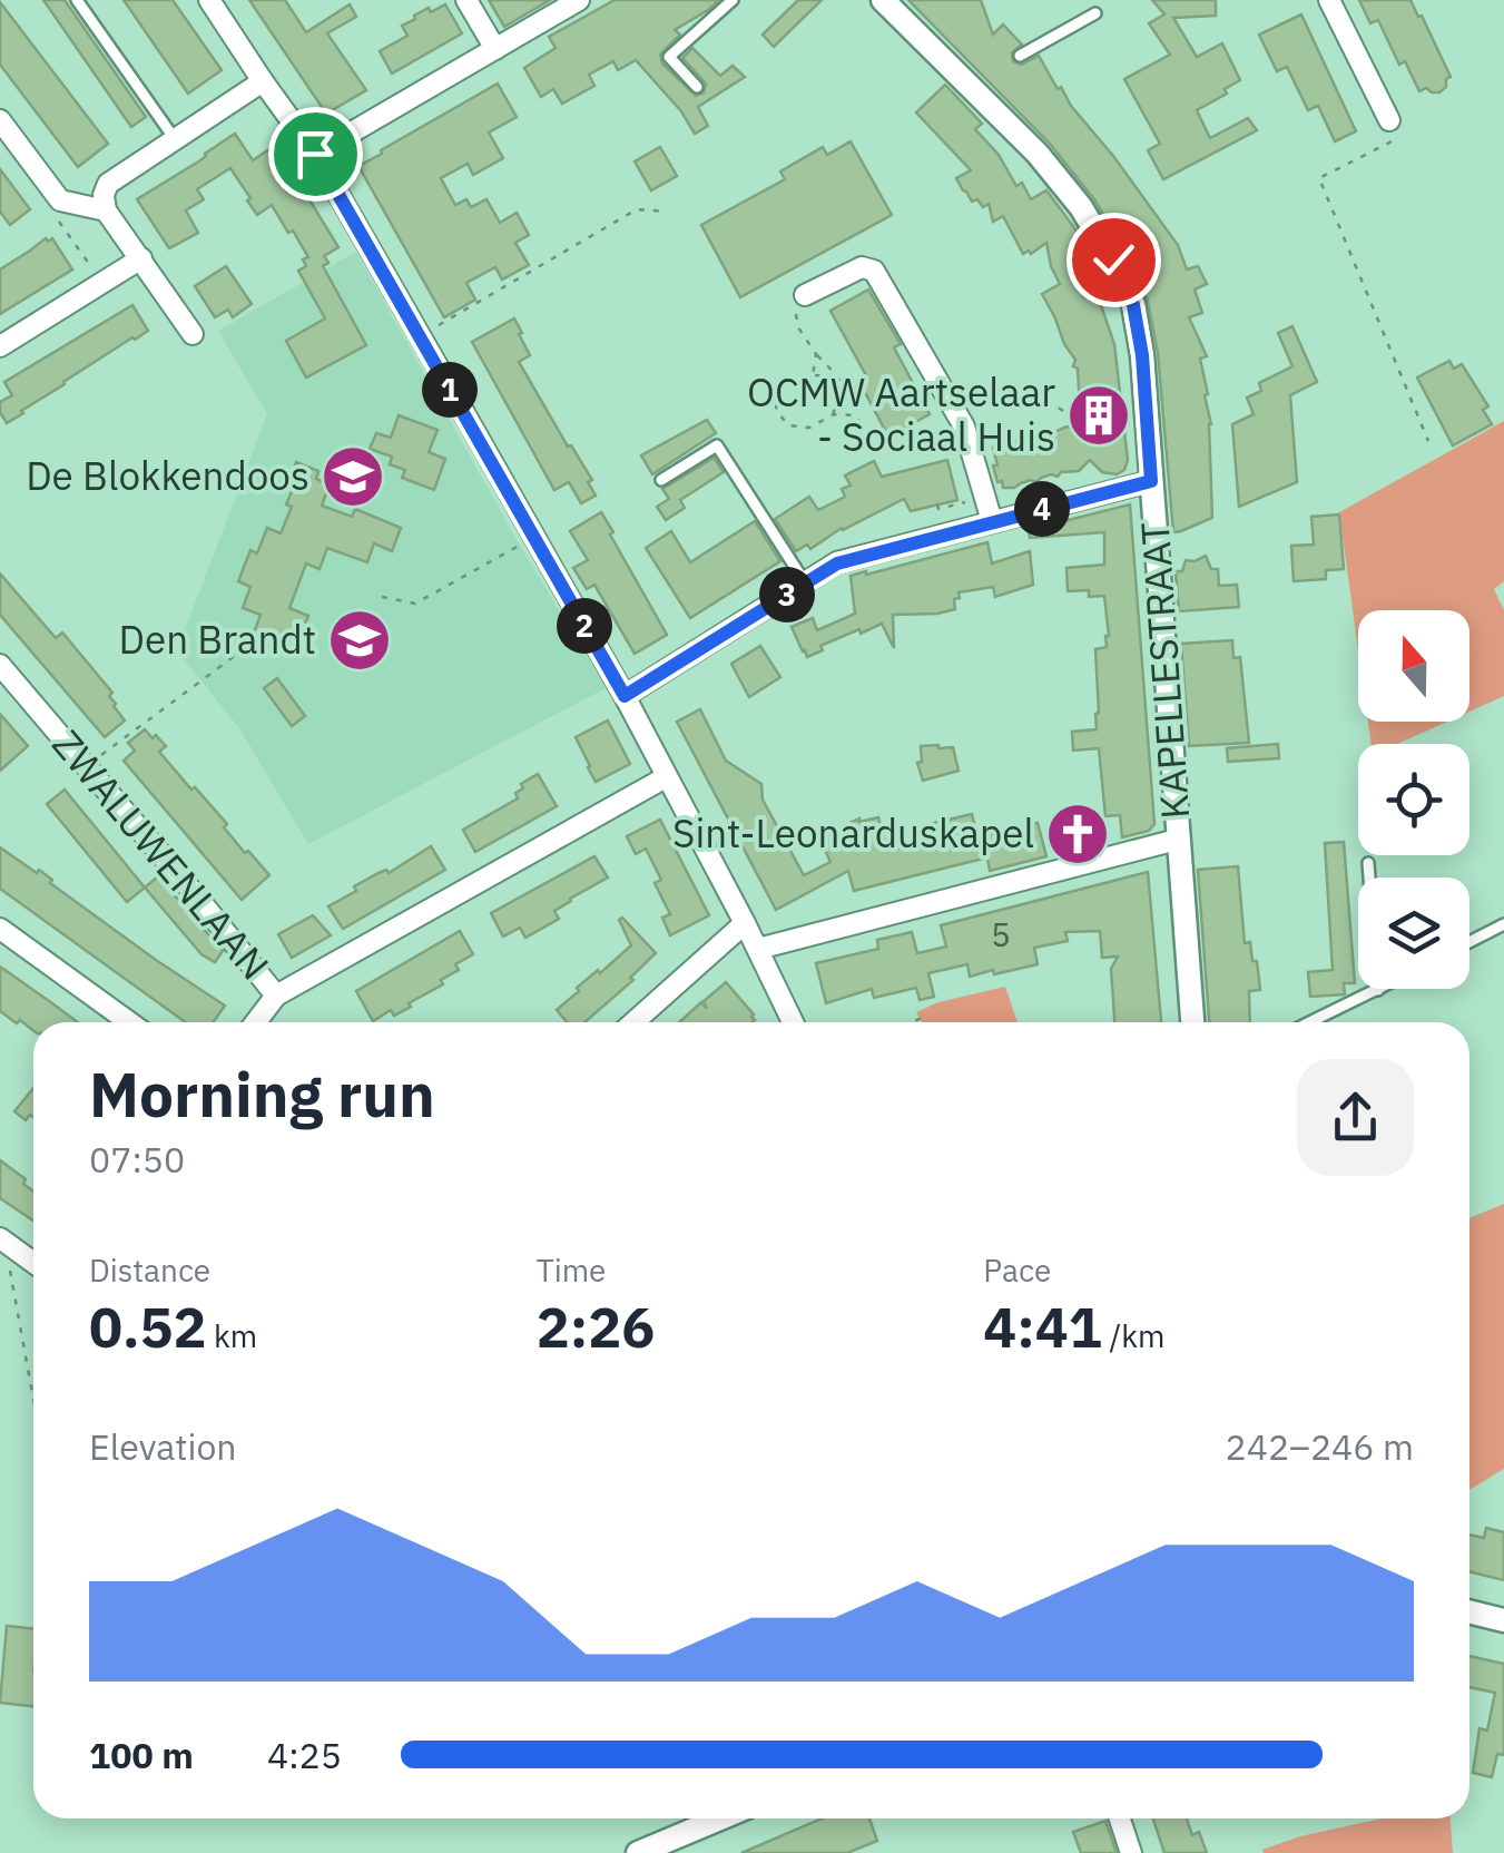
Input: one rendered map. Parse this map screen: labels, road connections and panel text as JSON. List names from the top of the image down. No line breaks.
{"streets":{"street":["KAPELLESTRAAT","ZWALUWENLAAN"]},"places":{"building":["OCMW Aartselaar - Sociaal Huis"],"school or university":["De Blokkendoos","Den Brandt"],"church":["Sint-Leonarduskapel"]},"house_numbers":["5"],"north":"top","page":{"pins":["1","4","3","2"],"heading":["Morning run","07:50"],"stats":[["Distance","0.52 km"],["Time","2:26"],["Pace","4:41 /km"]],"chart":["Elevation","242–246 m"],"list":[{"name":"100 m","note":"4:25"}]}}
